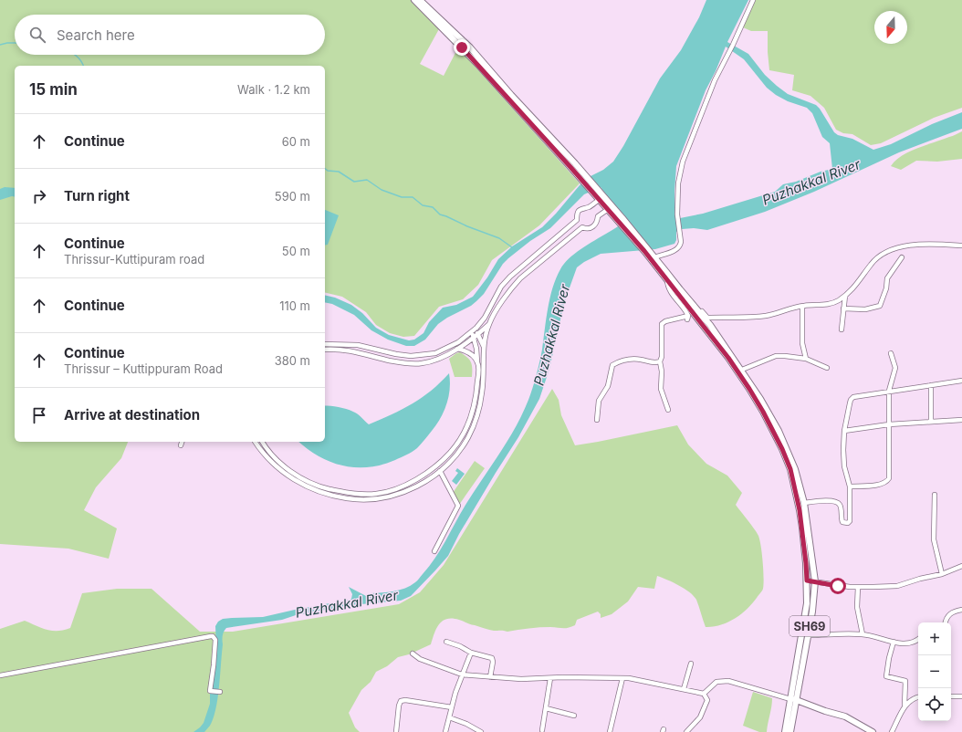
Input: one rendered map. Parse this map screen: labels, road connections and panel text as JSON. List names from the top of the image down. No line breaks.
{"streets":{"main road":["SH69"]},"water":["Puzhakkal River"],"north":"bottom","page":{"search":"Search here","heading":["15 min","Walk · 1.2 km"],"list":[["Continue","60 m"],["Turn right","590 m"],["Continue","Thrissur-Kuttipuram road","50 m"],["Continue","110 m"],["Continue","Thrissur – Kuttippuram Road","380 m"],"Arrive at destination"],"map_buttons":["+","−"]}}
